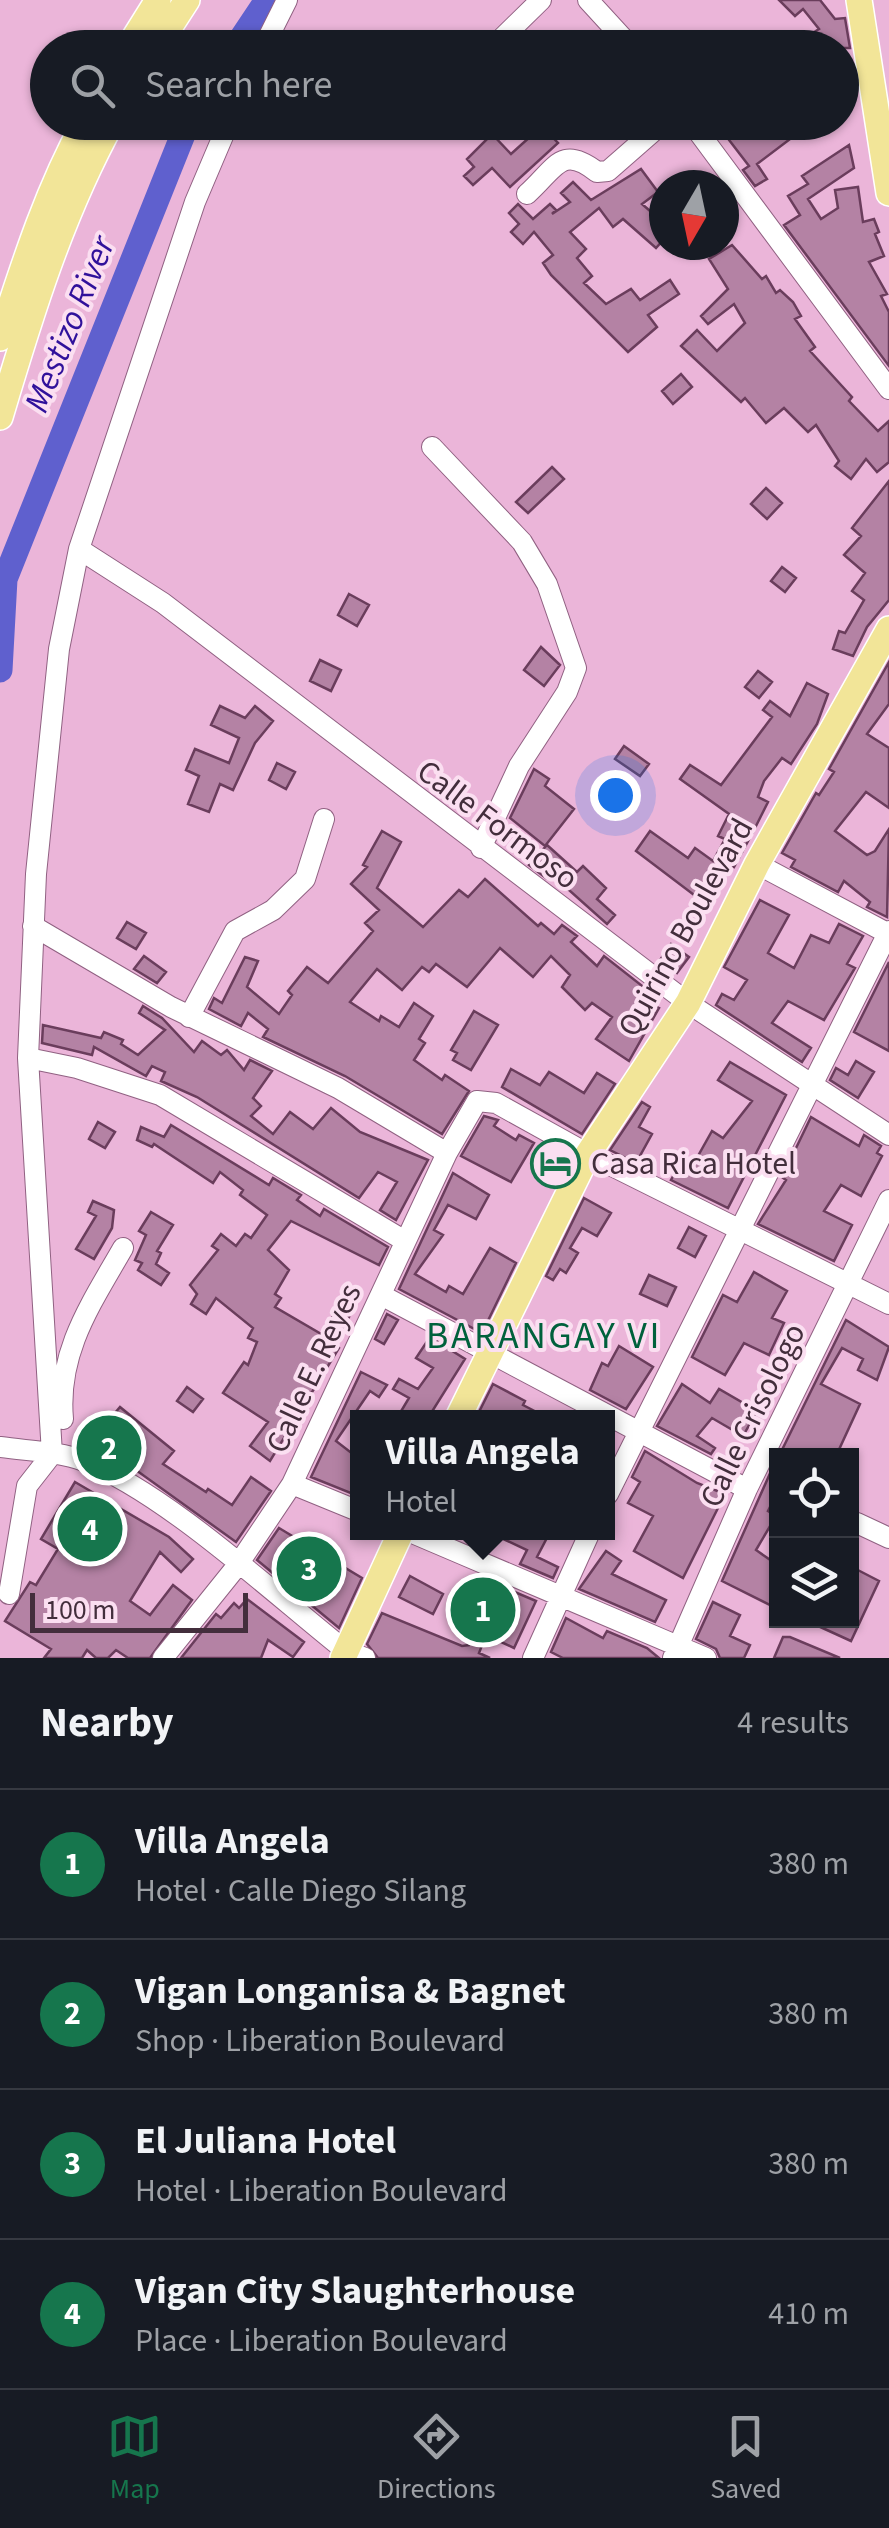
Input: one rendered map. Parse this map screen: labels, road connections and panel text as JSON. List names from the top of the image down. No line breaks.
{"streets":{"main road":["Quirino Boulevard"],"street":["Calle Formoso","Calle E. Reyes","Calle Crisologo"]},"crossings":[["Calle Formoso","Quirino Boulevard"],["Quirino Boulevard","Calle E. Reyes"]],"districts":["BARANGAY VI"],"water":["Mestizo River"],"places":{"hotel":["Casa Rica Hotel"]},"scale_bar":"100 m","north":"bottom","page":{"search":"Search here","popup":["Villa Angela","Hotel"],"pins":["2","4","3","1"],"scale":"100 m","heading":["Nearby","4 results"],"list":[{"mark":"1","name":"Villa Angela","note":"Hotel · Calle Diego Silang","value":"380 m"},{"mark":"2","name":"Vigan Longanisa & Bagnet","note":"Shop · Liberation Boulevard","value":"380 m"},{"mark":"3","name":"El Juliana Hotel","note":"Hotel · Liberation Boulevard","value":"380 m"},{"mark":"4","name":"Vigan City Slaughterhouse","note":"Place · Liberation Boulevard","value":"410 m"}],"nav":["Map","Directions","Saved"]}}
